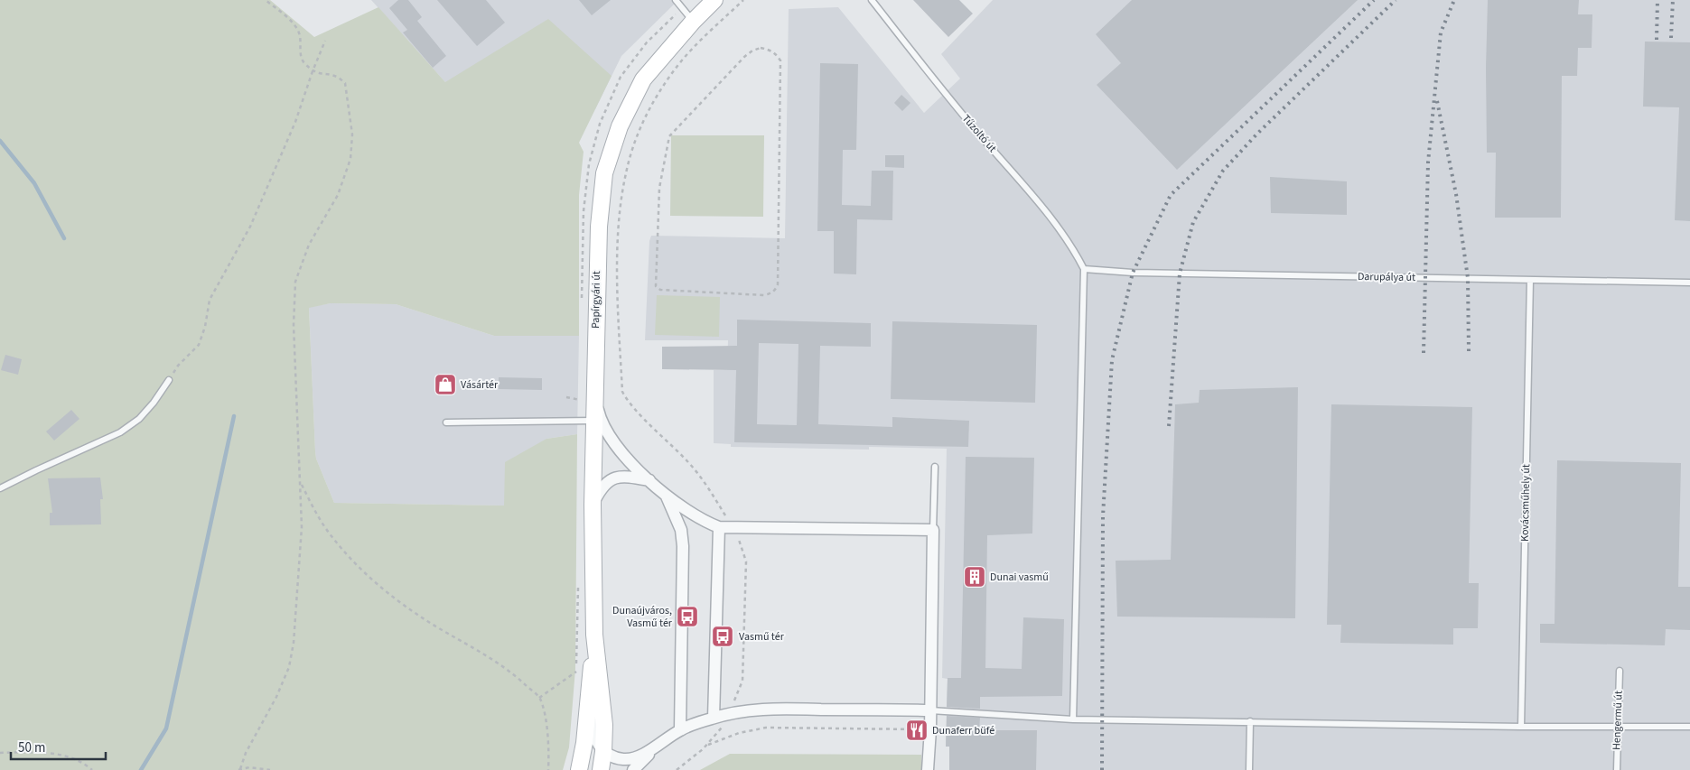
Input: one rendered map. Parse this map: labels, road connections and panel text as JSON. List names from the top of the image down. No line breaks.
{"streets":{"street":["Papírgyári út"],"lane":["Tűzoltó út","Darupálya út","Kovácsműhely út","Hengermű út"]},"crossings":[["Tűzoltó út","Darupálya út"],["Darupálya út","Kovácsműhely út"]],"places":{"shop":["Vásártér"],"building":["Dunai vasmű"],"bus stop":["Dunaújváros, Vasmű tér","Vasmű tér"],"restaurant":["Dunaferr büfé"]},"scale_bar":"50 m"}
